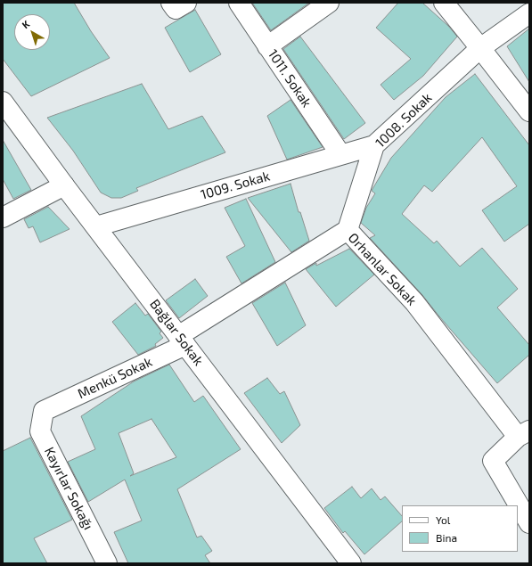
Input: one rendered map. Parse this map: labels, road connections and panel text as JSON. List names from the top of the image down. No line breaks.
{"streets":{"street":["1011. Sokak","1008. Sokak","1009. Sokak","Orhanlar Sokak","Bağlar Sokak","Menkü Sokak","Kayırlar Sokağı"]},"crossings":[["1011. Sokak","1009. Sokak"],["1008. Sokak","1009. Sokak"],["1008. Sokak","Orhanlar Sokak"],["1009. Sokak","Bağlar Sokak"],["Orhanlar Sokak","Bağlar Sokak"],["Orhanlar Sokak","Menkü Sokak"],["Bağlar Sokak","Menkü Sokak"],["Menkü Sokak","Kayırlar Sokağı"]],"legend":["Yol","Bina"],"north":"top left"}
